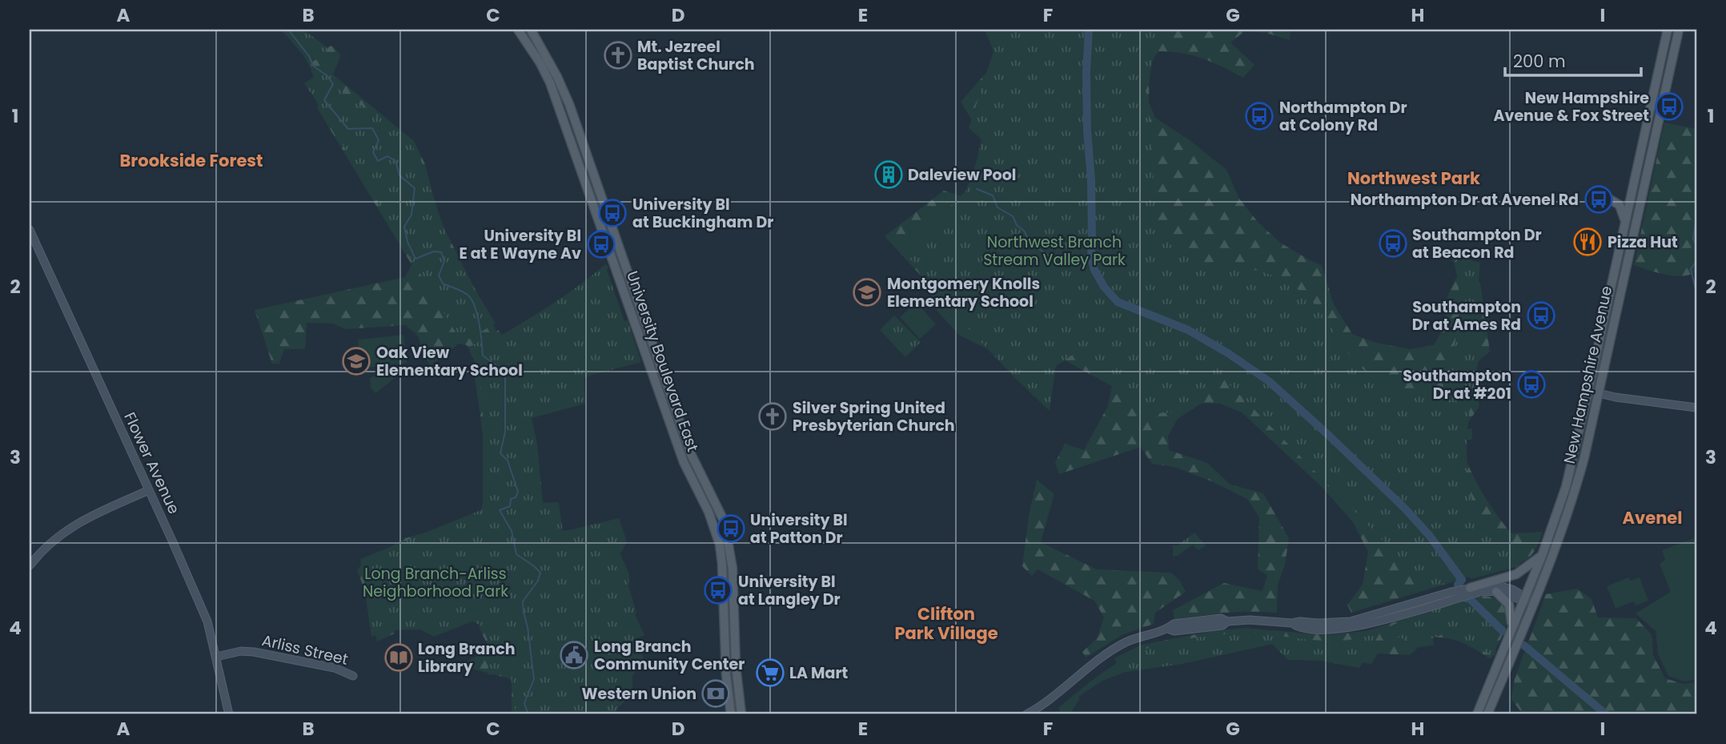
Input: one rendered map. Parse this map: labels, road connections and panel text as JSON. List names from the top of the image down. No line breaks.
{"streets":{"main road":["University Boulevard East","New Hampshire Avenue"],"street":["Flower Avenue","Arliss Street"]},"crossings":[["Flower Avenue","Arliss Street"]],"districts":["Brookside Forest","Northwest Park","Avenel","Clifton Park Village"],"parks":["Northwest Branch Stream Valley Park","Long Branch-Arliss Neighborhood Park"],"places":{"church":["Mt. Jezreel Baptist Church","Silver Spring United Presbyterian Church"],"bus stop":["New Hampshire Avenue & Fox Street","Northampton Dr at Colony Rd","Northampton Dr at Avenel Rd","University Bl at Buckingham Dr","Southampton Dr at Beacon Rd","University Bl E at E Wayne Av","Southampton Dr at Ames Rd","Southampton Dr at #201","University Bl at Patton Dr","University Bl at Langley Dr"],"building":["Daleview Pool"],"restaurant":["Pizza Hut"],"school or university":["Montgomery Knolls Elementary School","Oak View Elementary School"],"public building":["Long Branch Community Center"],"library":["Long Branch Library"],"supermarket":["LA Mart"],"bank":["Western Union"]},"scale_bar":"200 m","grid":{"columns":["A","B","C","D","E","F","G","H","I"],"rows":["1","2","3","4"]}}
